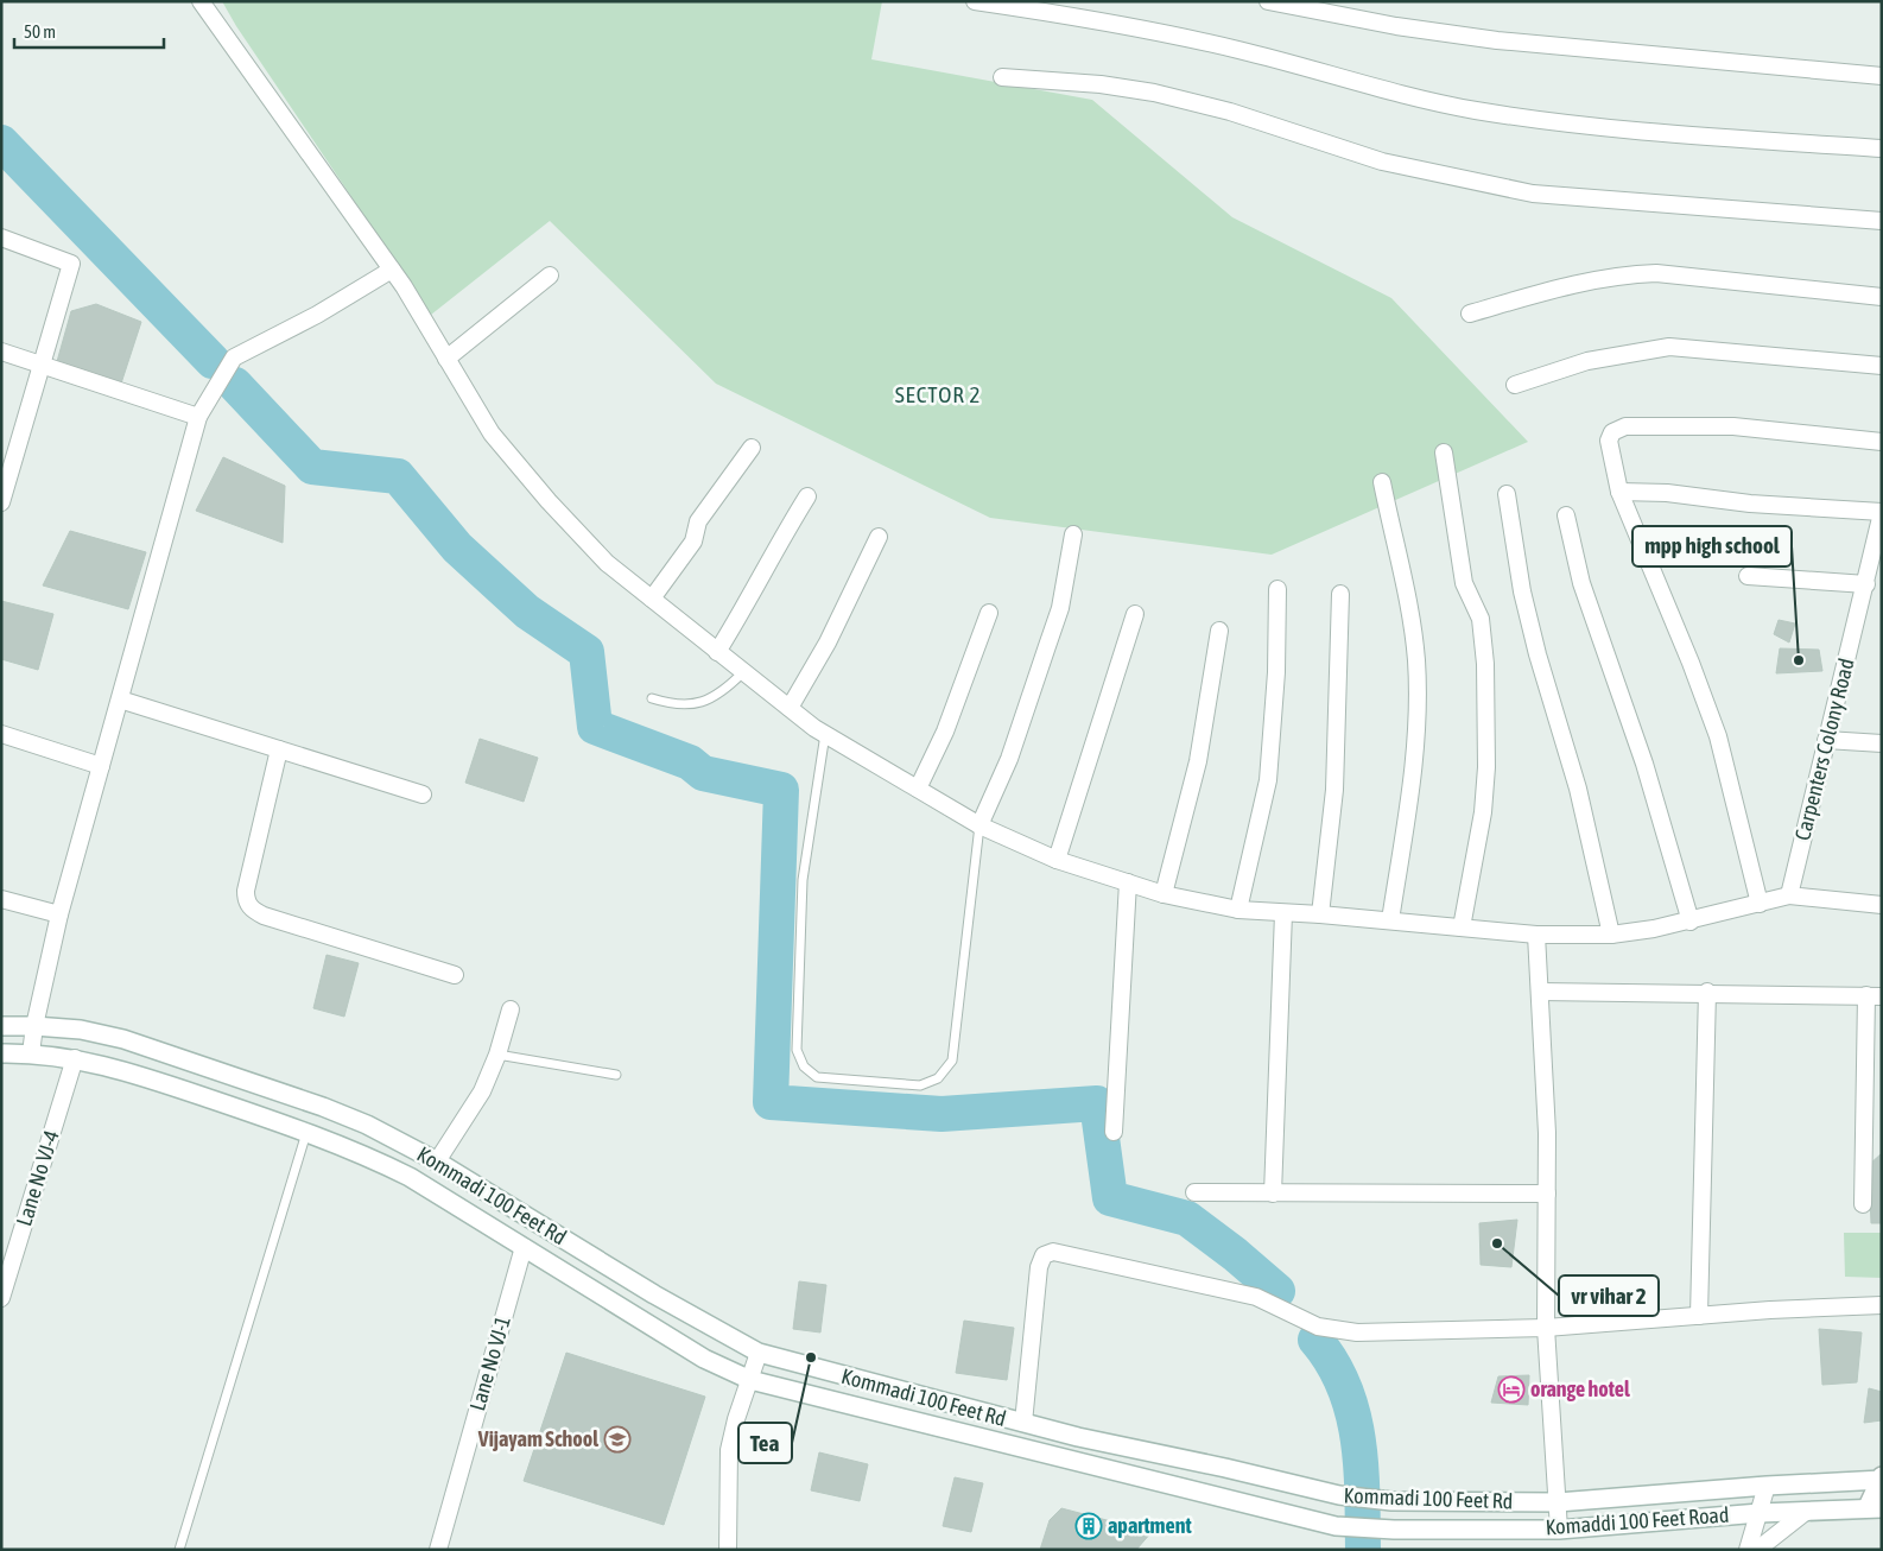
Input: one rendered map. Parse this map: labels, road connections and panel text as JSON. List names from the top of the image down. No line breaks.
{"streets":{"main road":["Kommadi 100 Feet Rd","Komaddi 100 Feet Road"],"street":["Carpenters Colony Road","Lane No VJ-4","Lane No VJ-1"]},"crossings":[["Lane No VJ-4","Kommadi 100 Feet Rd"],["Kommadi 100 Feet Rd","Lane No VJ-1"],["Kommadi 100 Feet Rd","Komaddi 100 Feet Road"]],"districts":["SECTOR 2"],"places":{"other":["mpp high school","vr vihar 2","Tea"],"hotel":["orange hotel"],"school or university":["Vijayam School"],"building":["apartment"]},"scale_bar":"50 m"}
